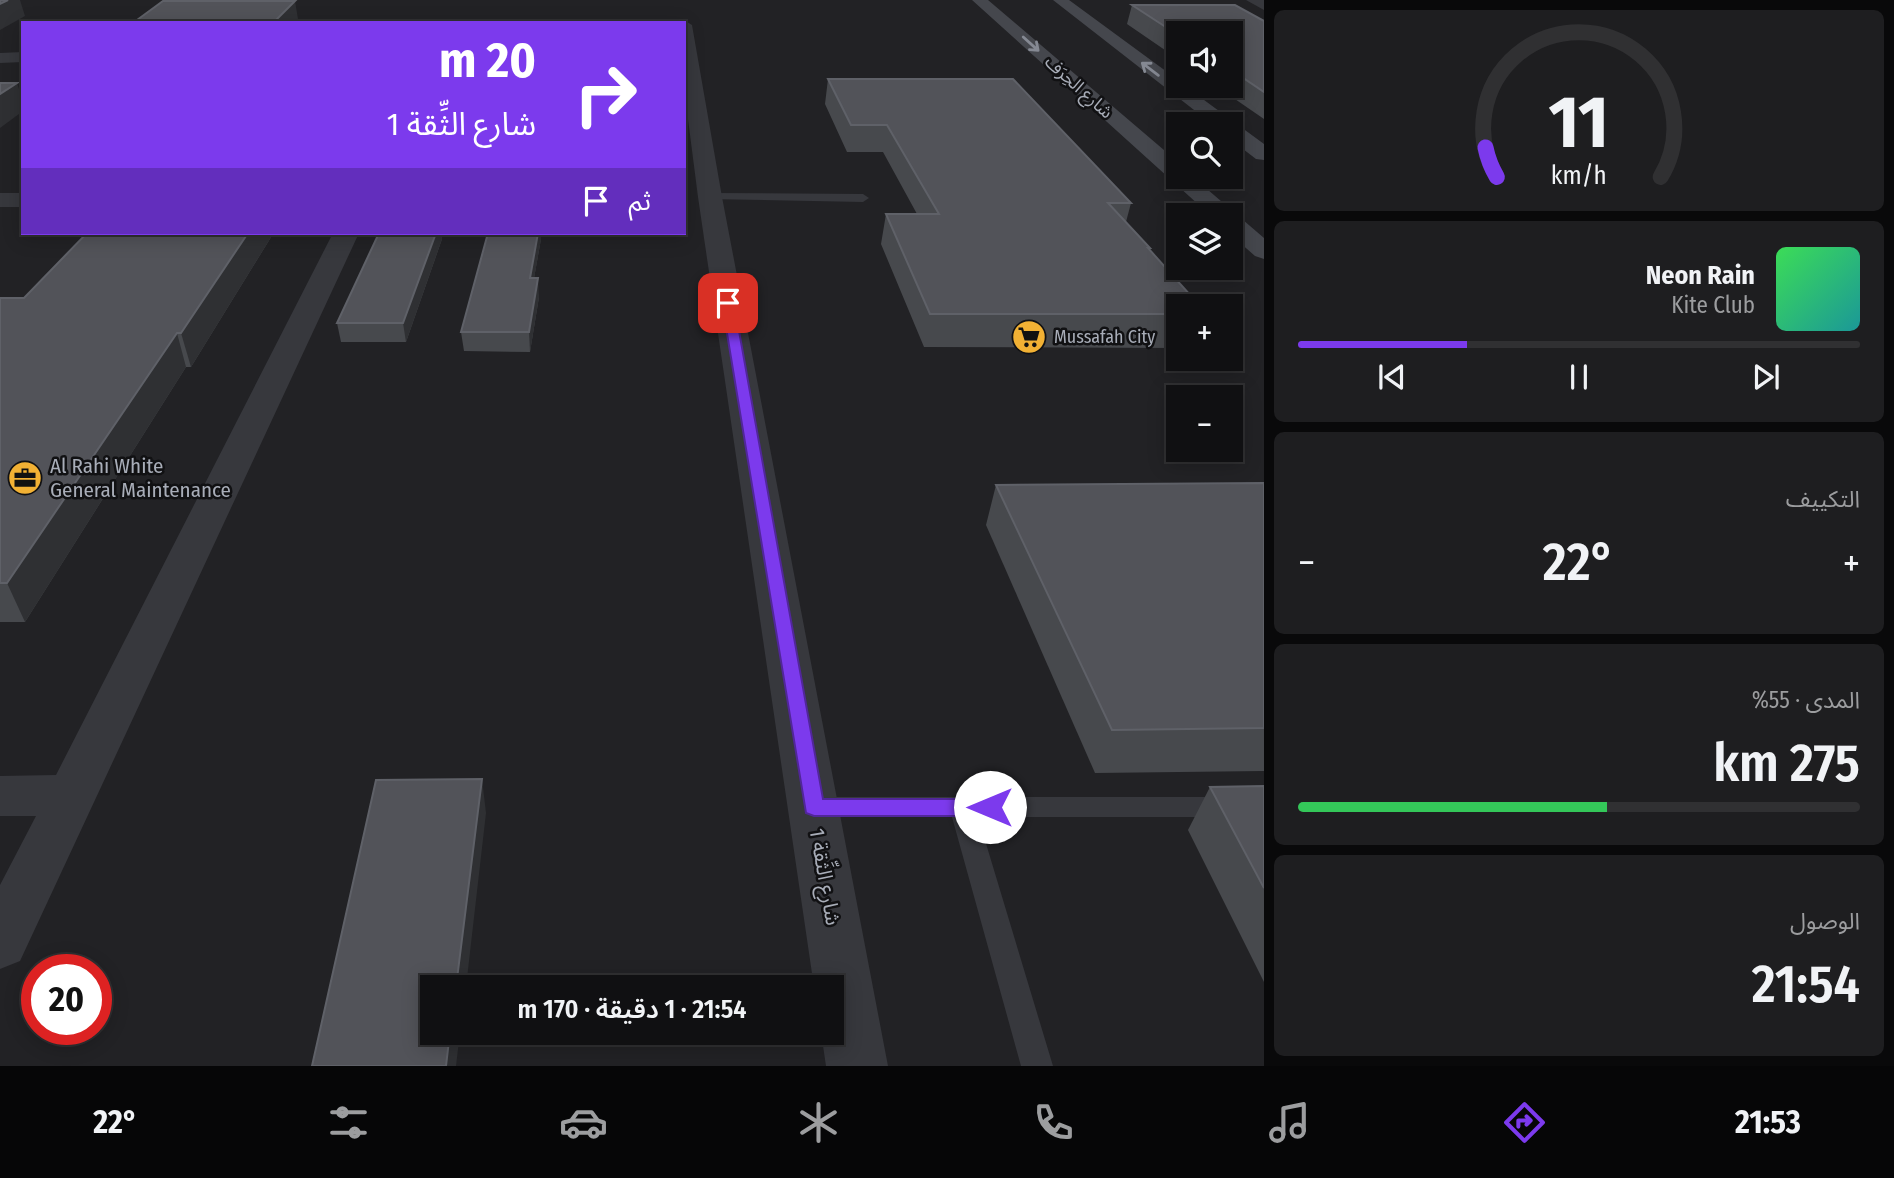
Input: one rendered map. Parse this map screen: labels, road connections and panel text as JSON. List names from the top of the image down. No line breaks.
{"streets":{"street":["شارع الحِرَف","شارع الثِّقة 1"]},"places":{"supermarket":["Mussafah City"],"office":["Al Rahi White General Maintenance"]},"page":{"map_buttons":["+","−"],"turn":["20 m","شارع الثِّقة 1"],"then":"ثم","song":["Neon Rain","Kite Club"],"tile":["التكييف",["المدى · 55%","275 km"],["الوصول","21:54"]],"heat":["−","22°","+"],"limit":"20","trip":"21:54 · 1 دقيقة · 170 m","tabs":["21:53","22°"],"gauge":["11","km/h"]}}
